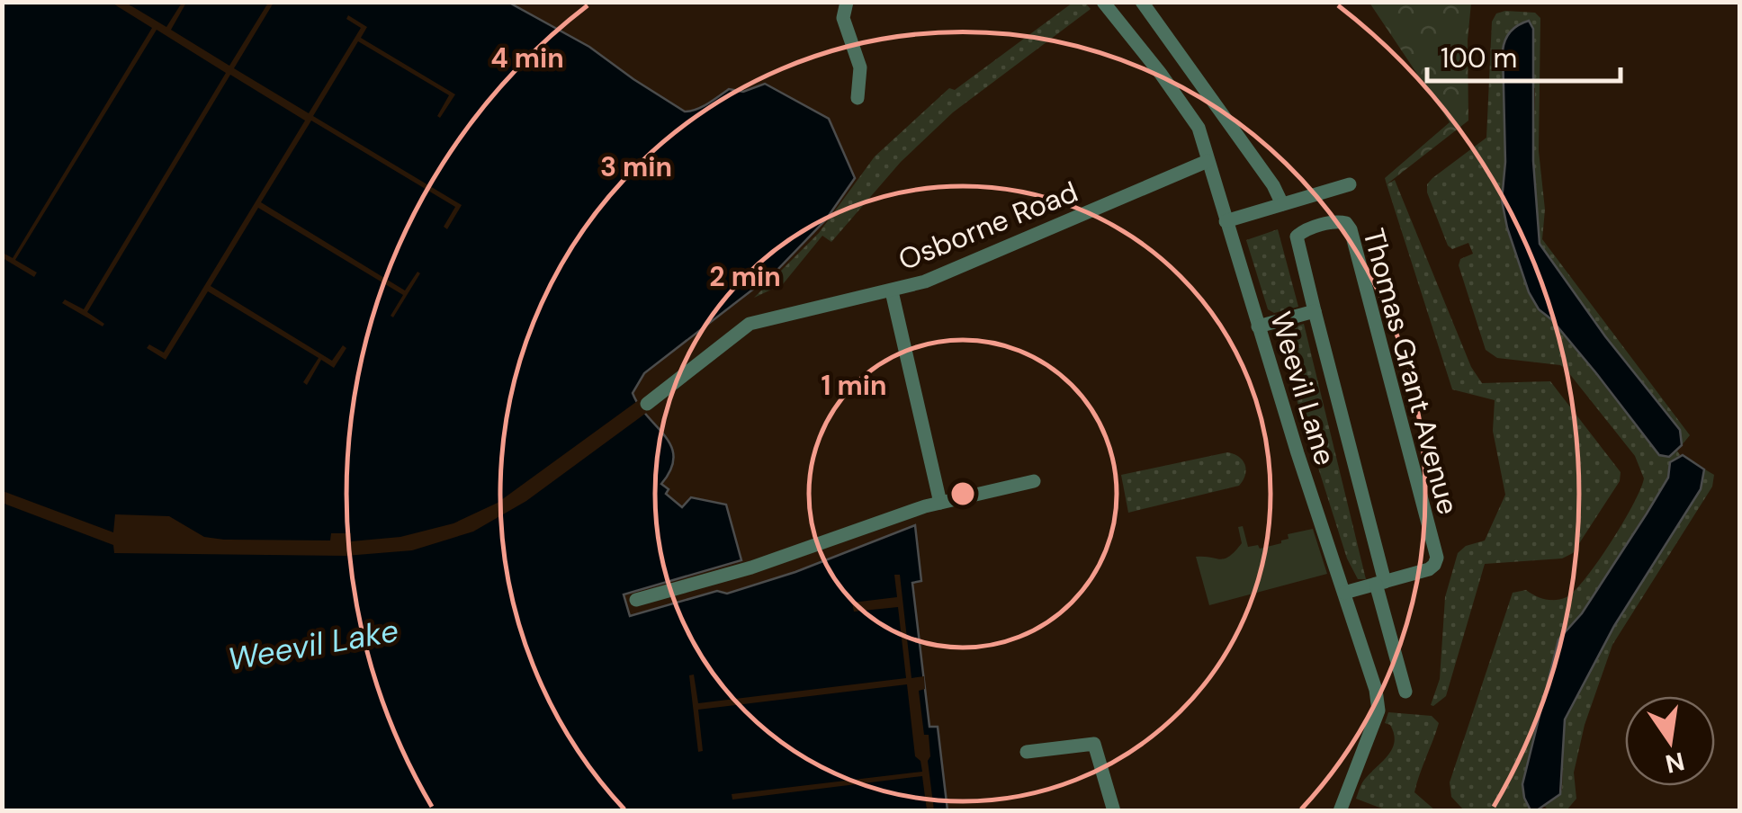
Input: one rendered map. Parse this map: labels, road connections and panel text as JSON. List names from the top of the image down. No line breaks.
{"streets":{"street":["Osborne Road","Thomas Grant Avenue","Weevil Lane"]},"crossings":[["Osborne Road","Weevil Lane"],["Thomas Grant Avenue","Weevil Lane"]],"water":["Weevil Lake"],"scale_bar":"100 m","north":"bottom","rings":["4 min","3 min","2 min","1 min"]}
